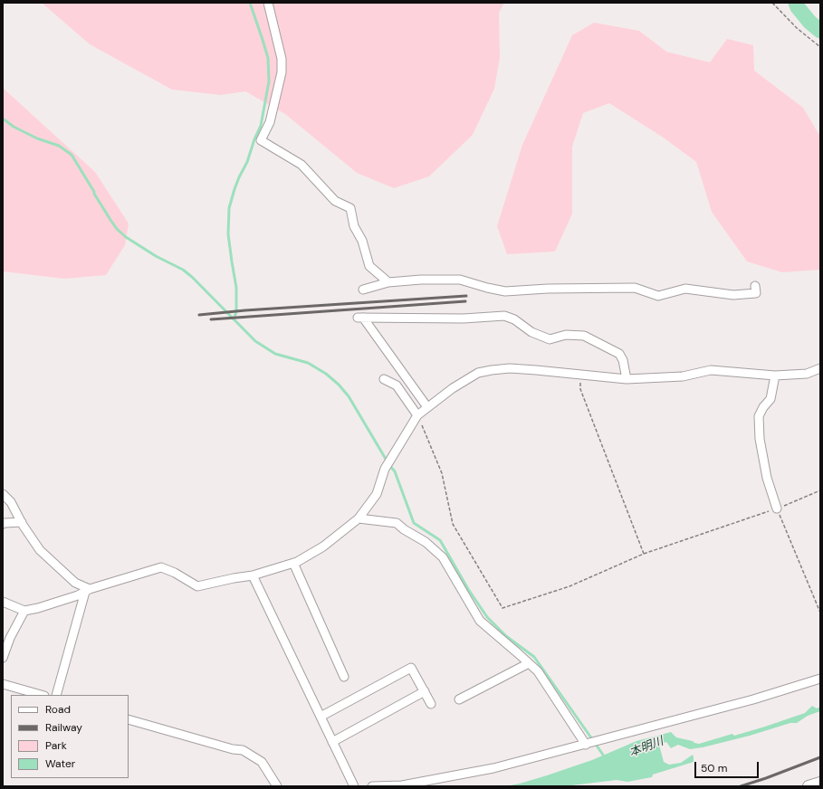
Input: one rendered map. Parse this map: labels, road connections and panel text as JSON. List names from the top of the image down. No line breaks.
{"water":["本明川"],"legend":["Road","Railway","Park","Water"],"scale_bar":"50 m"}
